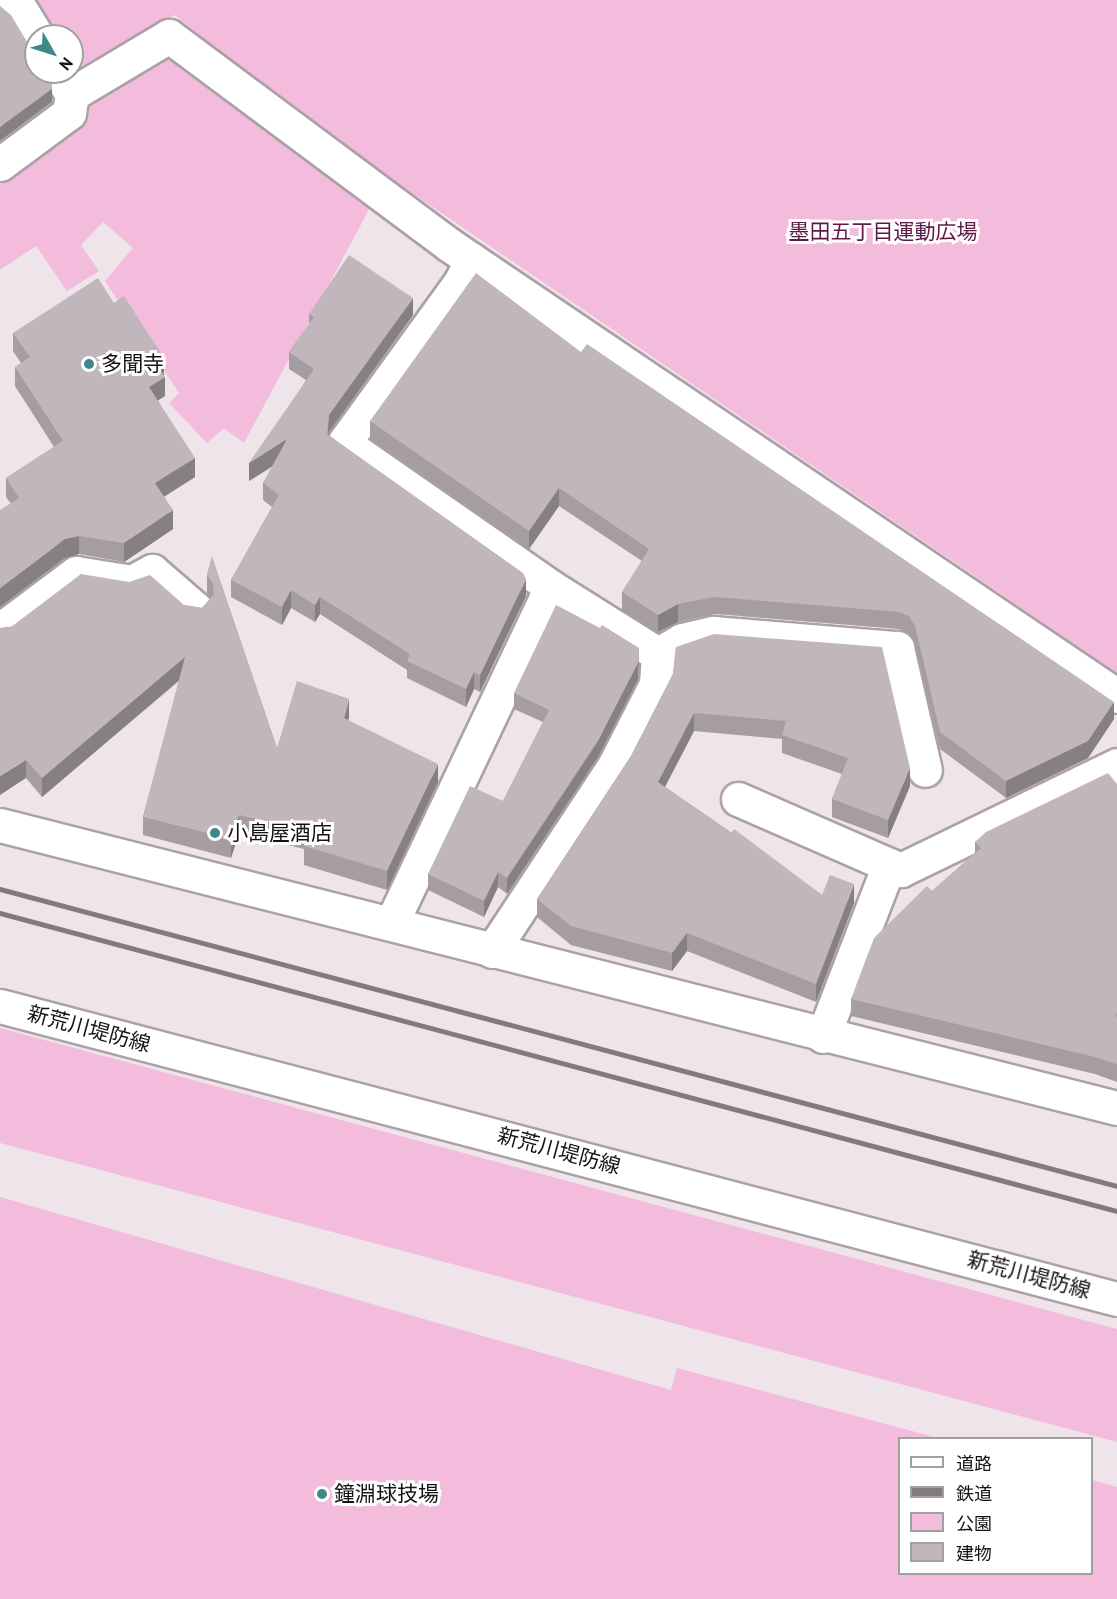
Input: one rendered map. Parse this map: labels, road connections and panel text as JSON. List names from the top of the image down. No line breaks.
{"streets":{"street":["新荒川堤防線"]},"parks":["墨田五丁目運動広場"],"places":["多聞寺","小島屋酒店","鐘淵球技場"],"legend":["道路","鉄道","公園","建物"],"north":"bottom right"}
